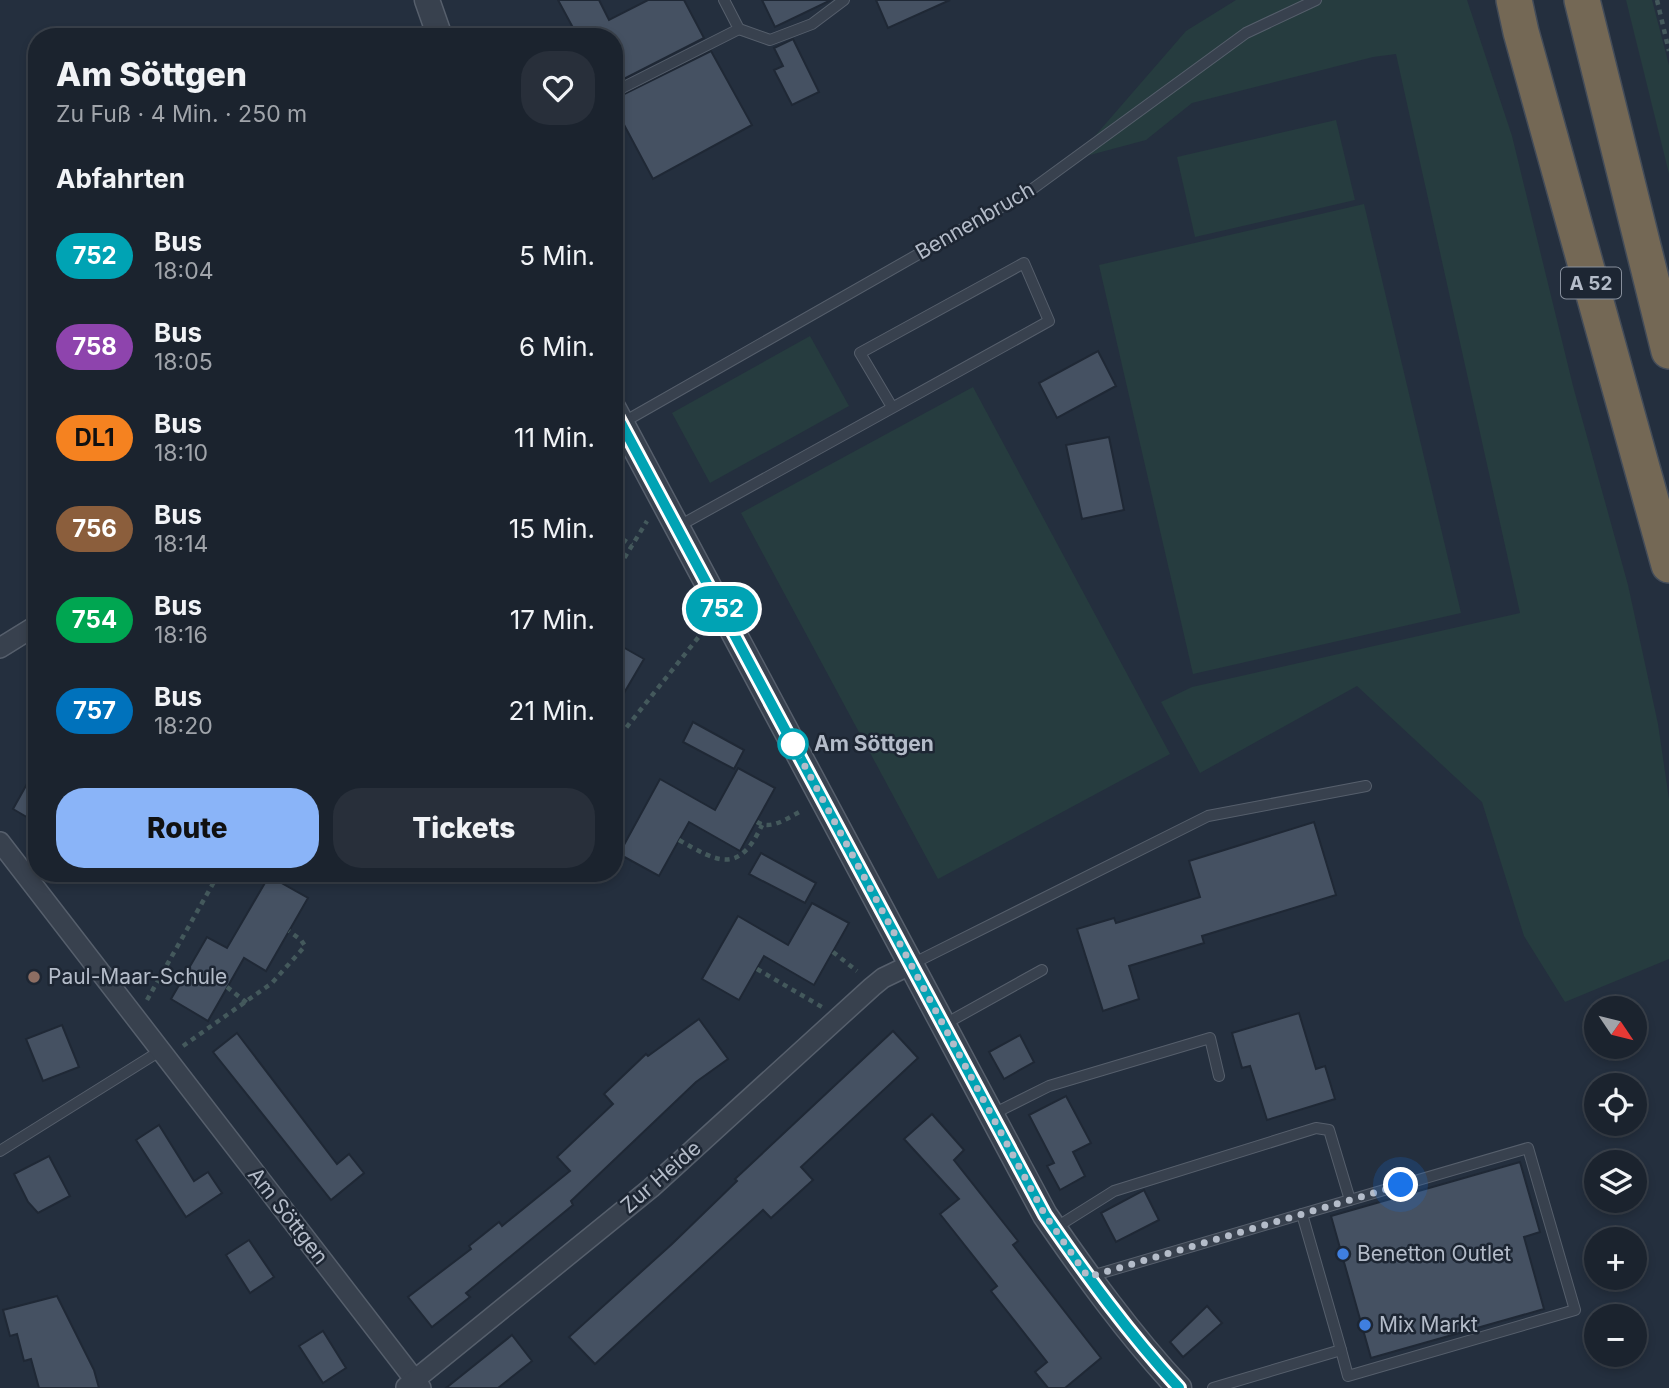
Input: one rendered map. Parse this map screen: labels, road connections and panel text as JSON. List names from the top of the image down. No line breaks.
{"streets":{"highway":["A 52"],"street":["Zur Heide","Am Söttgen"],"lane":["Bennenbruch"]},"crossings":[["Zur Heide","Am Söttgen"]],"places":["Am Söttgen","Paul-Maar-Schule","Benetton Outlet","Mix Markt"],"lines":["bus line 752"],"north":"bottom right","page":{"on_map":"752","heading":[["Am Söttgen","Zu Fuß · 4 Min. · 250 m"],"Abfahrten"],"list":[{"mark":"752","name":"Bus","note":"18:04","value":"5 Min."},{"mark":"758","name":"Bus","note":"18:05","value":"6 Min."},{"mark":"DL1","name":"Bus","note":"18:10","value":"11 Min."},{"mark":"756","name":"Bus","note":"18:14","value":"15 Min."},{"mark":"754","name":"Bus","note":"18:16","value":"17 Min."},{"mark":"757","name":"Bus","note":"18:20","value":"21 Min."}],"buttons":["Route","Tickets"],"map_buttons":["+","−"]}}
